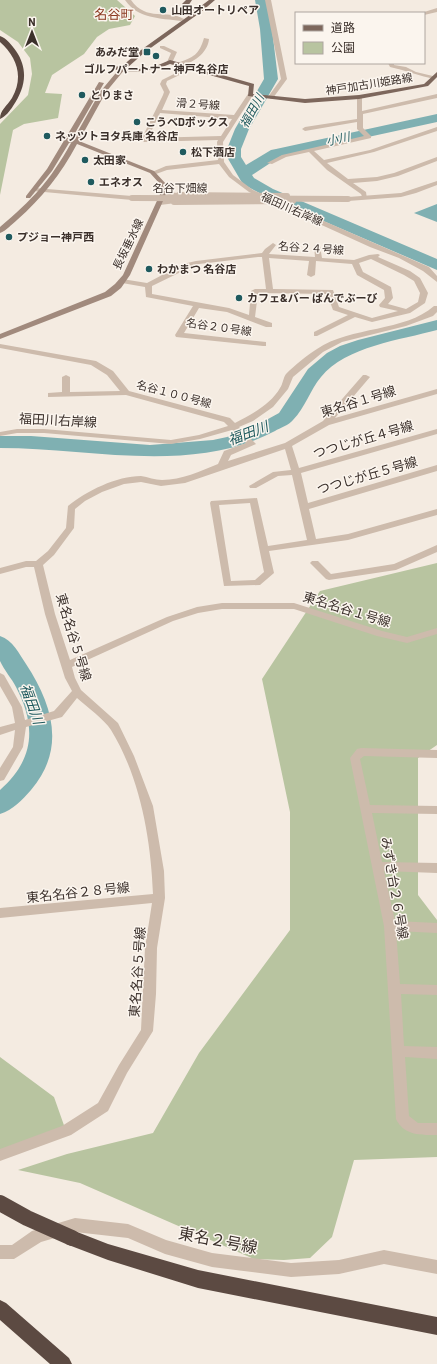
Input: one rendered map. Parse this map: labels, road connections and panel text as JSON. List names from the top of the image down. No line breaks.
{"streets":{"main road":["神戸加古川姫路線","長坂垂水線"],"street":["滑２号線","名谷下畑線","福田川右岸線","名谷２４号線","名谷２０号線","名谷１００号線","東名谷１号線","つつじが丘４号線","つつじが丘５号線","東名名谷１号線","東名名谷５号線","みずき台２６号線","東名名谷２８号線","東名２号線"]},"crossings":[["名谷下畑線","長坂垂水線"],["福田川右岸線","名谷１００号線"],["東名名谷１号線","東名名谷５号線"],["東名名谷５号線","東名名谷２８号線"]],"districts":["名谷町"],"water":["福田川","小川"],"places":{"other":["山田オートリペア","ゴルフパートナー 神戸名谷店","とりまさ","こうべDボックス","ネッツトヨタ兵庫 名谷店","松下酒店","太田家","エネオス","プジョー神戸西","わかまつ 名谷店","カフェ&バー ぱんでぶーび"],"transit":["あみだ堂"]},"legend":["道路","公園"],"north":"top"}
